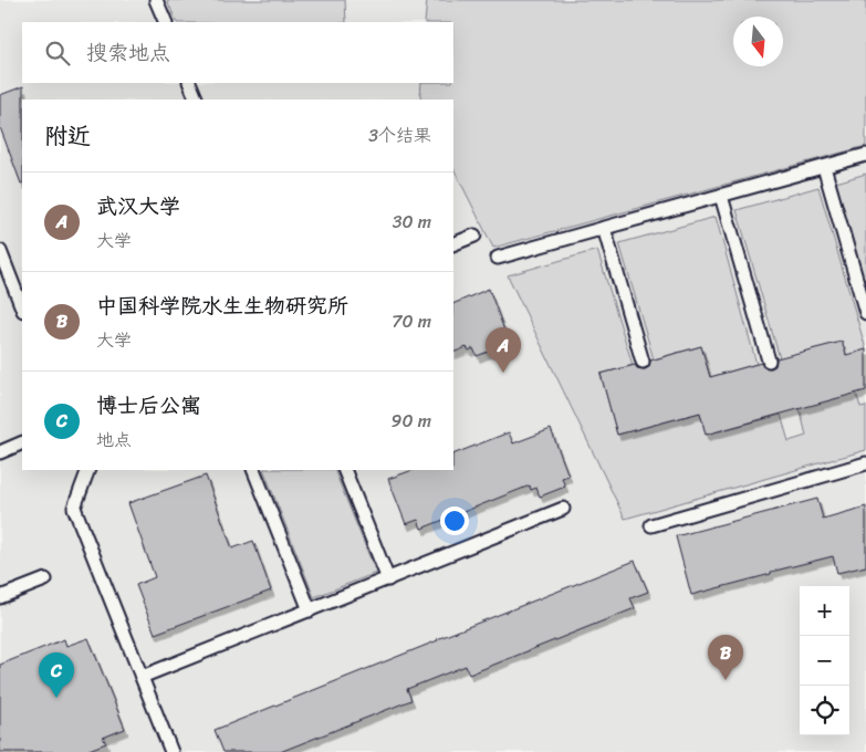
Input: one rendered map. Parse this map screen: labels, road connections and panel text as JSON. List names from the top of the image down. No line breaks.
{"north":"bottom","page":{"search":"搜索地点","heading":["附近","3个结果"],"list":[{"mark":"A","name":"武汉大学","note":"大学","value":"30 m"},{"mark":"B","name":"中国科学院水生生物研究所","note":"大学","value":"70 m"},{"mark":"C","name":"博士后公寓","note":"地点","value":"90 m"}],"pins":["A","B","C"],"map_buttons":["+","−"]}}
